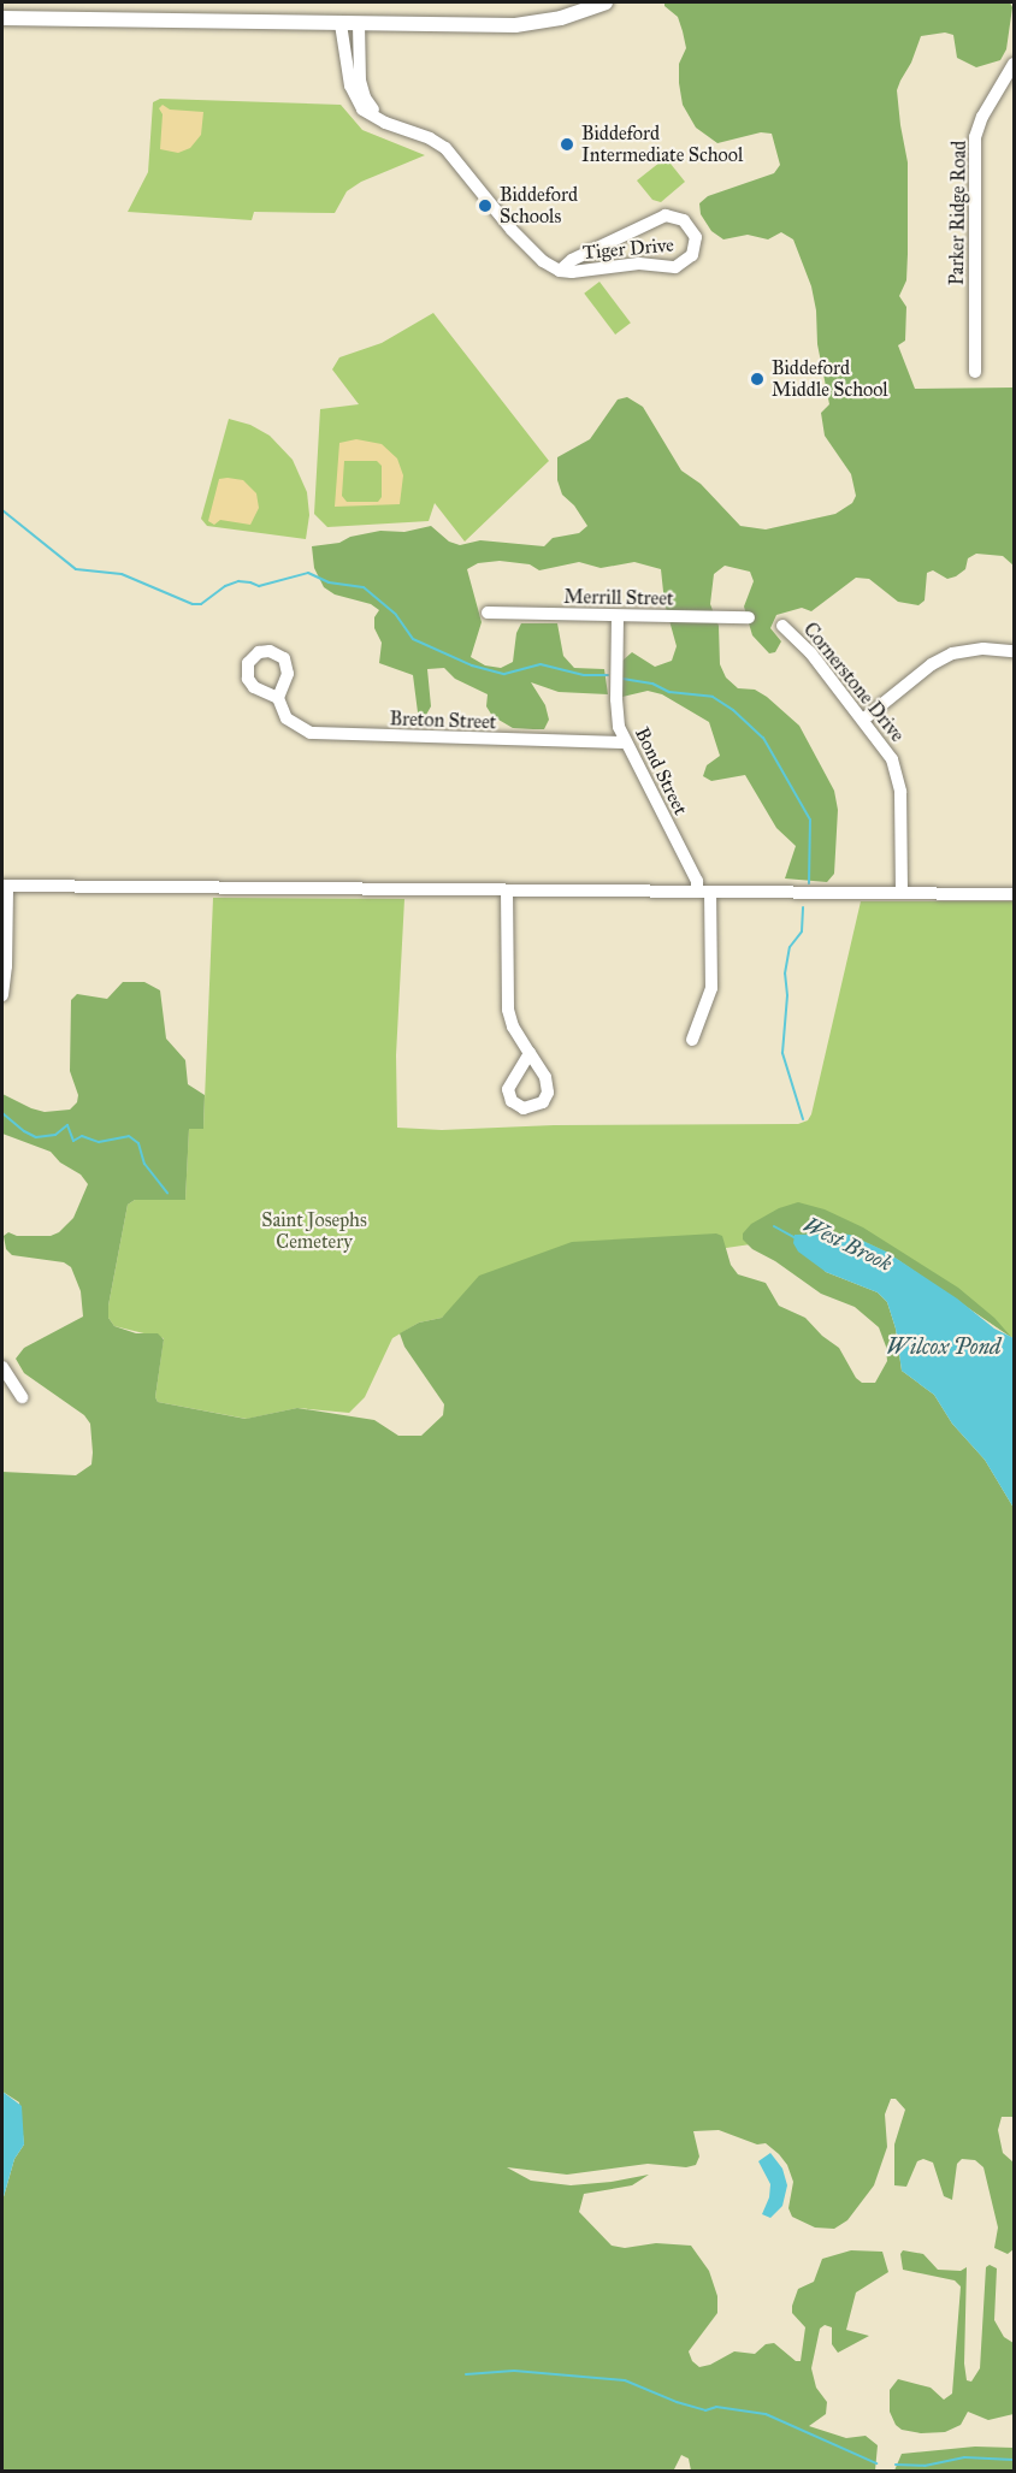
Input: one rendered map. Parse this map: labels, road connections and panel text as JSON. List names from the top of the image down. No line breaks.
{"streets":{"street":["Parker Ridge Road","Tiger Drive","Merrill Street","Cornerstone Drive","Breton Street","Bond Street"]},"crossings":[["Merrill Street","Bond Street"],["Breton Street","Bond Street"]],"water":["West Brook","Wilcox Pond"],"parks":["Saint Josephs Cemetery"],"places":["Biddeford Intermediate School","Biddeford Schools","Biddeford Middle School"]}
